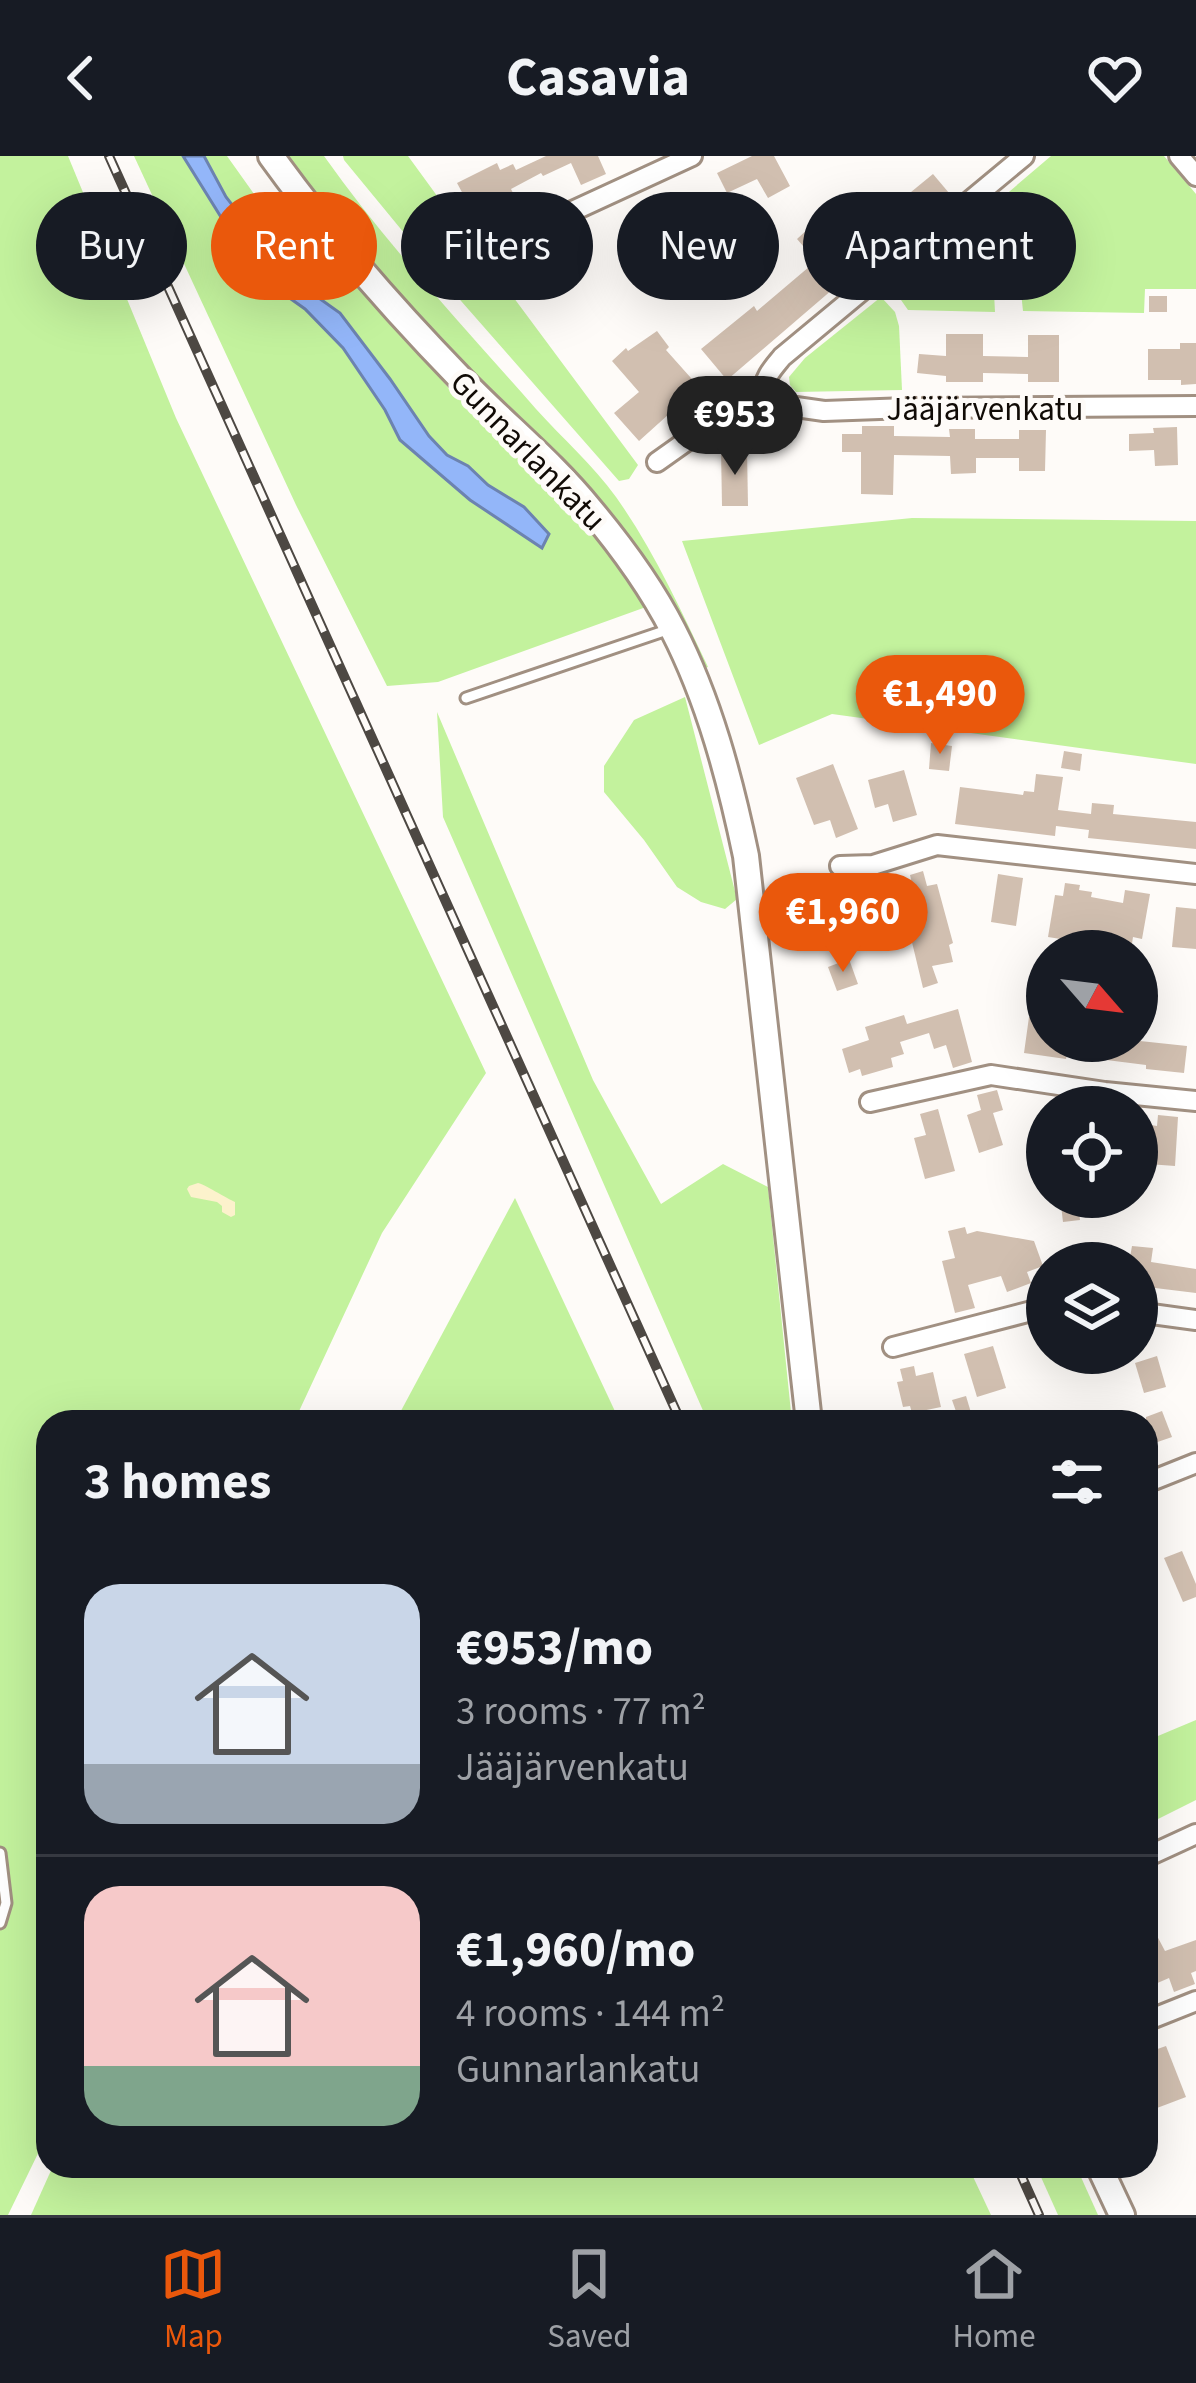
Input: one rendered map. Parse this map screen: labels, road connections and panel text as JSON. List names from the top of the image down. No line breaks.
{"streets":{"street":["Jääjärvenkatu","Gunnarlankatu"]},"north":"bottom right","page":{"header":"Casavia","chip":["Buy","Rent","Filters","New","Apartment"],"price":["€953","€1,490","€1,960"],"heading":"3 homes","list":[{"name":"€953/mo","note":"3 rooms · 77 m² · Jääjärvenkatu"},{"name":"€1,960/mo","note":"4 rooms · 144 m² · Gunnarlankatu"}],"tabs":["Map","Saved","Home"]}}
